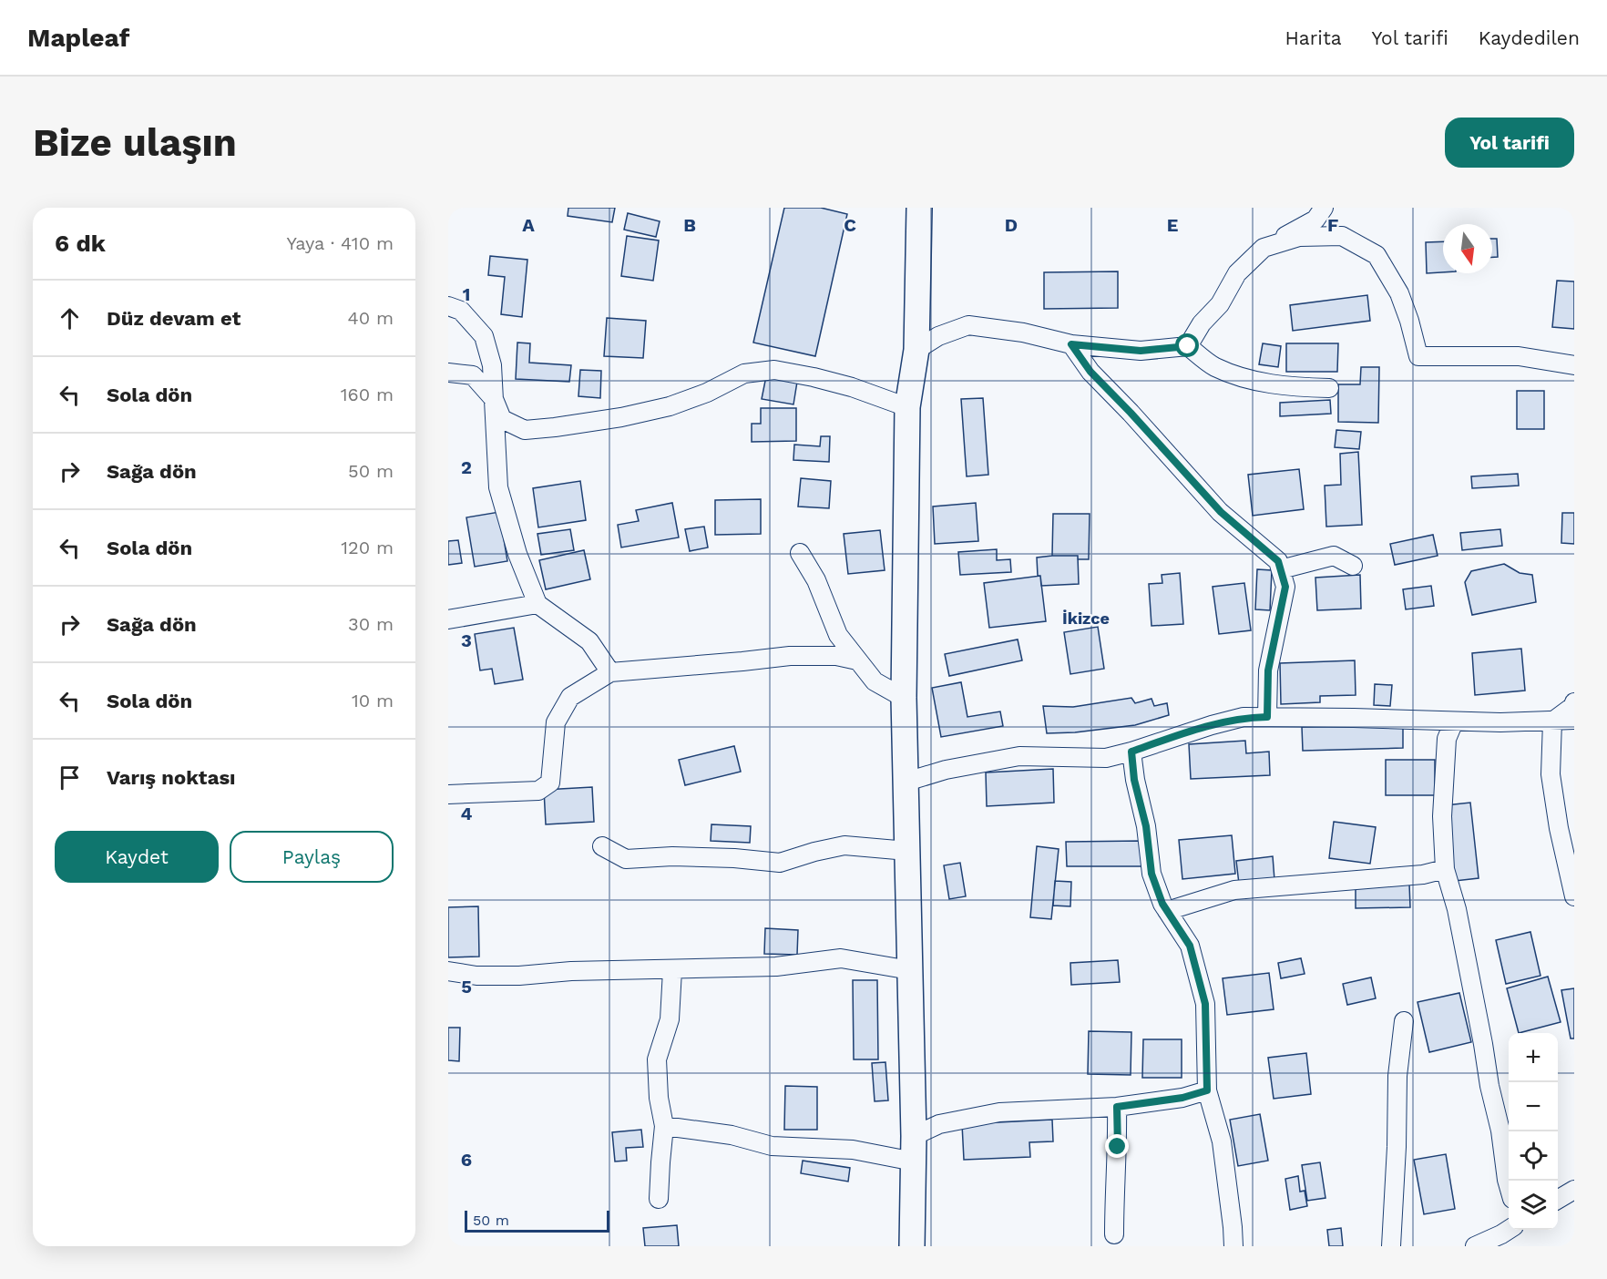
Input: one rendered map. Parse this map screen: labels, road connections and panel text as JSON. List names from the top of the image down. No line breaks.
{"districts":["İkizce"],"scale_bar":"50 m","north":"bottom","page":{"header":"Mapleaf","nav":["Harita","Yol tarifi","Kaydedilen"],"buttons":["Yol tarifi",["Kaydet","Paylaş"]],"title":"Bize ulaşın","heading":["6 dk","Yaya · 410 m"],"list":[["Düz devam et","40 m"],["Sola dön","160 m"],["Sağa dön","50 m"],["Sola dön","120 m"],["Sağa dön","30 m"],["Sola dön","10 m"],"Varış noktası"],"map_buttons":["+","−"],"scale":"50 m"},"grid":{"columns":["A","B","C","D","E","F"],"rows":["1","2","3","4","5","6"]}}
